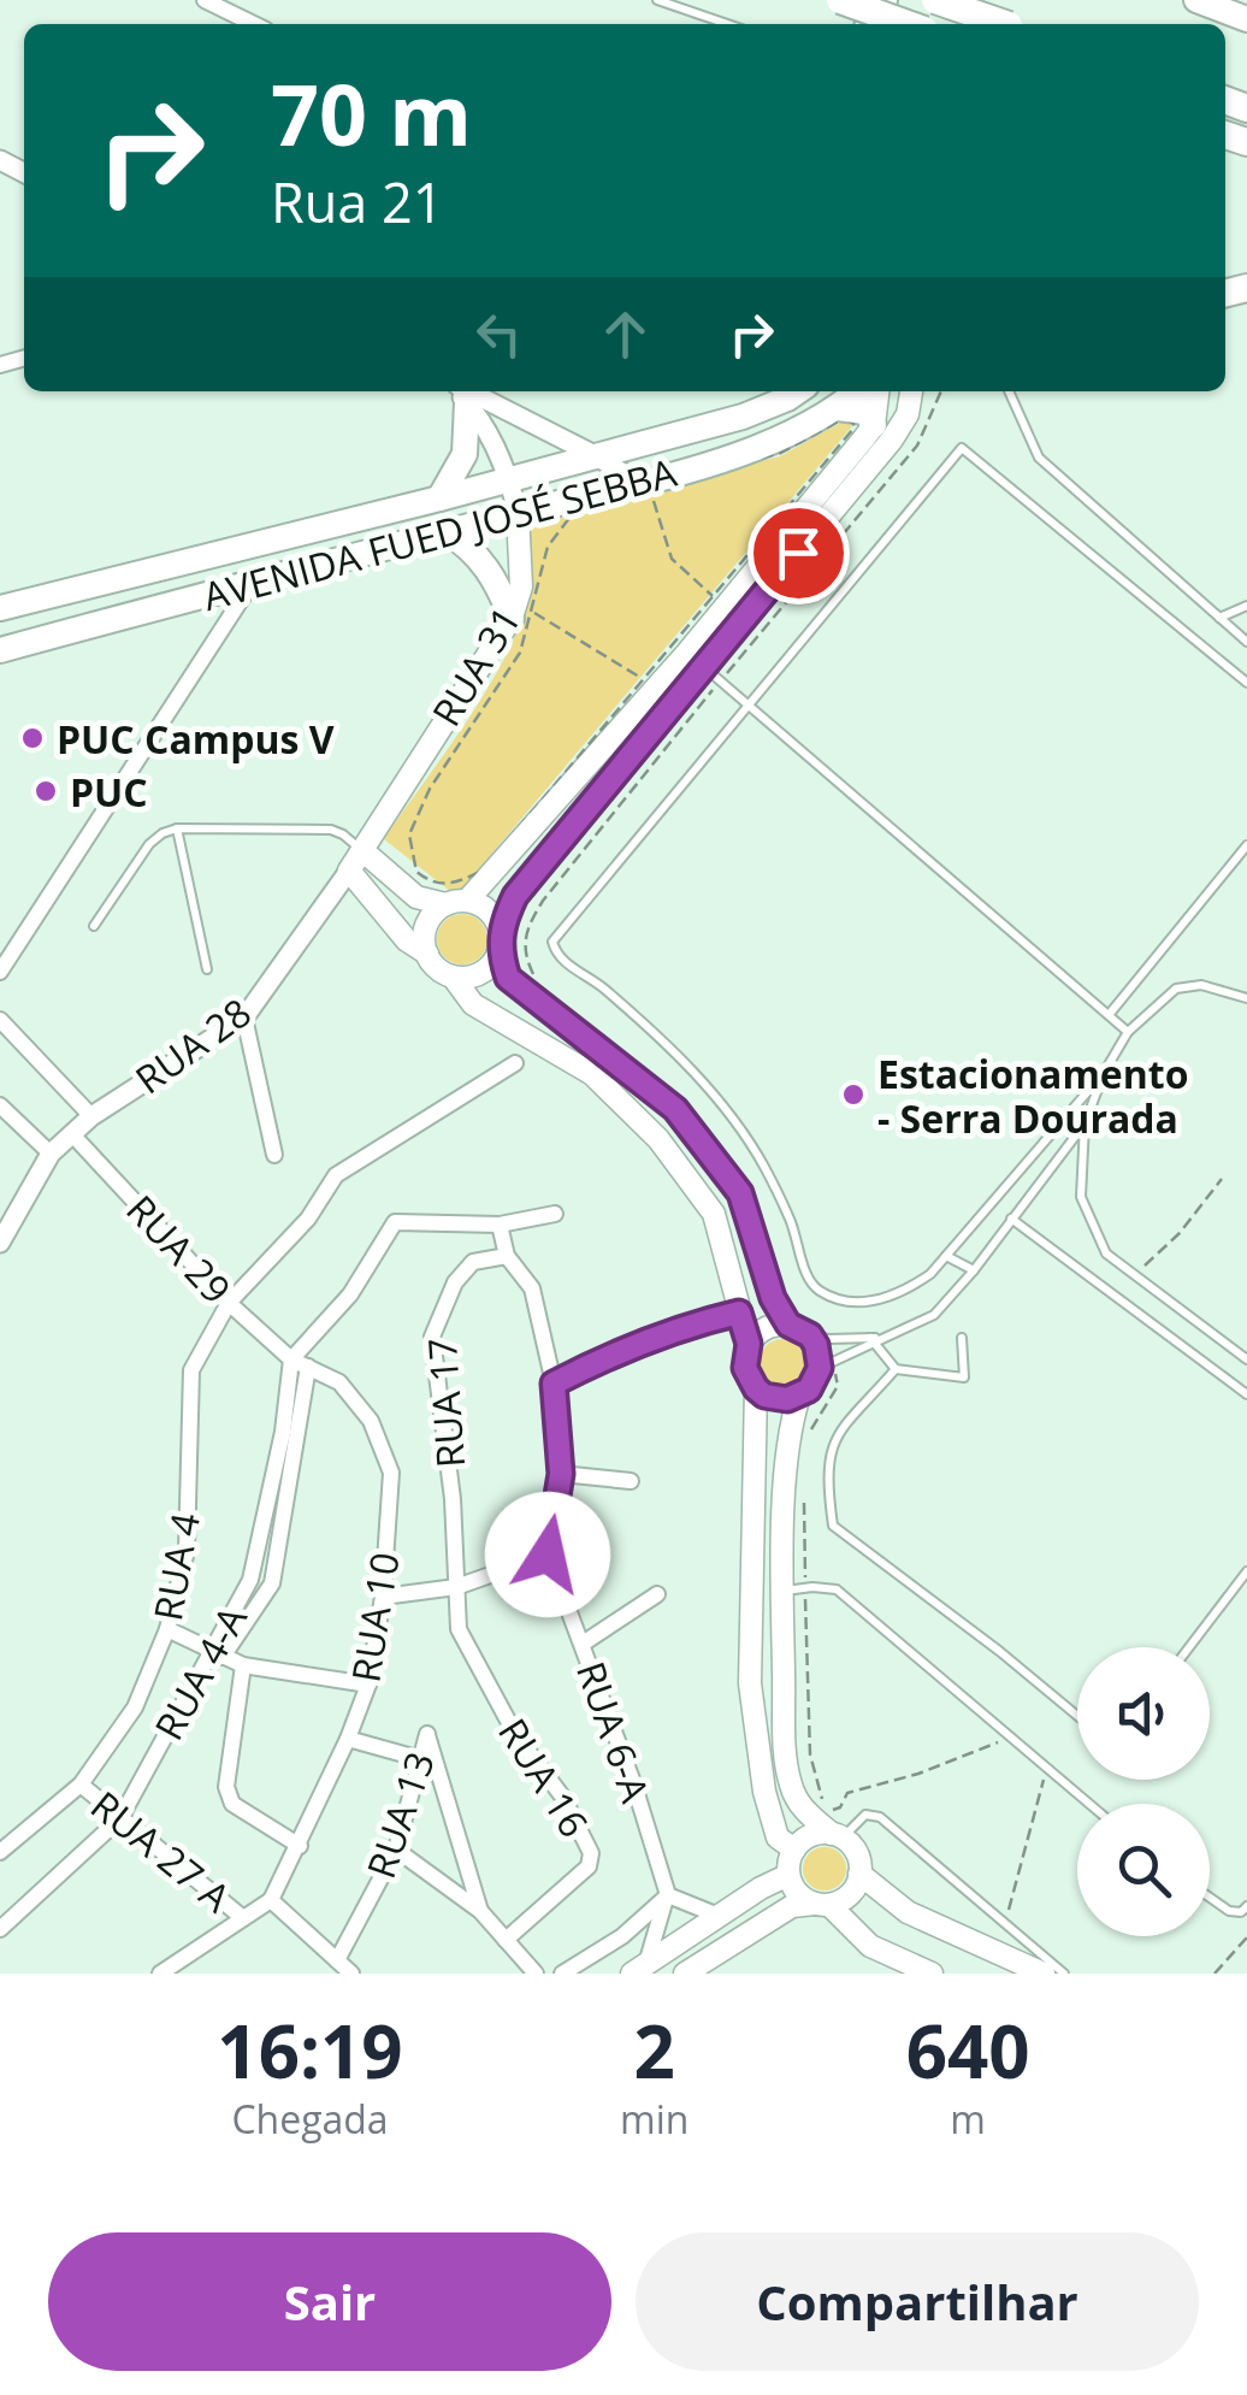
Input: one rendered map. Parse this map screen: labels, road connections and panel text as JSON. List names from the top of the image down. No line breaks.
{"streets":{"main road":["AVENIDA FUED JOSÉ SEBBA","RUA 31"],"street":["RUA 28","RUA 29","RUA 17","RUA 4","RUA 10","RUA 4-A","RUA 6-A","RUA 16","RUA 13","RUA 27 A"]},"crossings":[["AVENIDA FUED JOSÉ SEBBA","RUA 31"],["RUA 31","RUA 28"],["RUA 28","RUA 29"],["RUA 29","RUA 4"],["RUA 29","RUA 10"],["RUA 29","RUA 4-A"],["RUA 17","RUA 16"],["RUA 4","RUA 27 A"],["RUA 10","RUA 4-A"],["RUA 4-A","RUA 27 A"]],"places":["PUC Campus V","PUC","Estacionamento - Serra Dourada"],"page":{"turn":["70 m","Rua 21"],"eta":["16:19","Chegada","2","min","640","m"],"buttons":["Sair","Compartilhar"]}}
